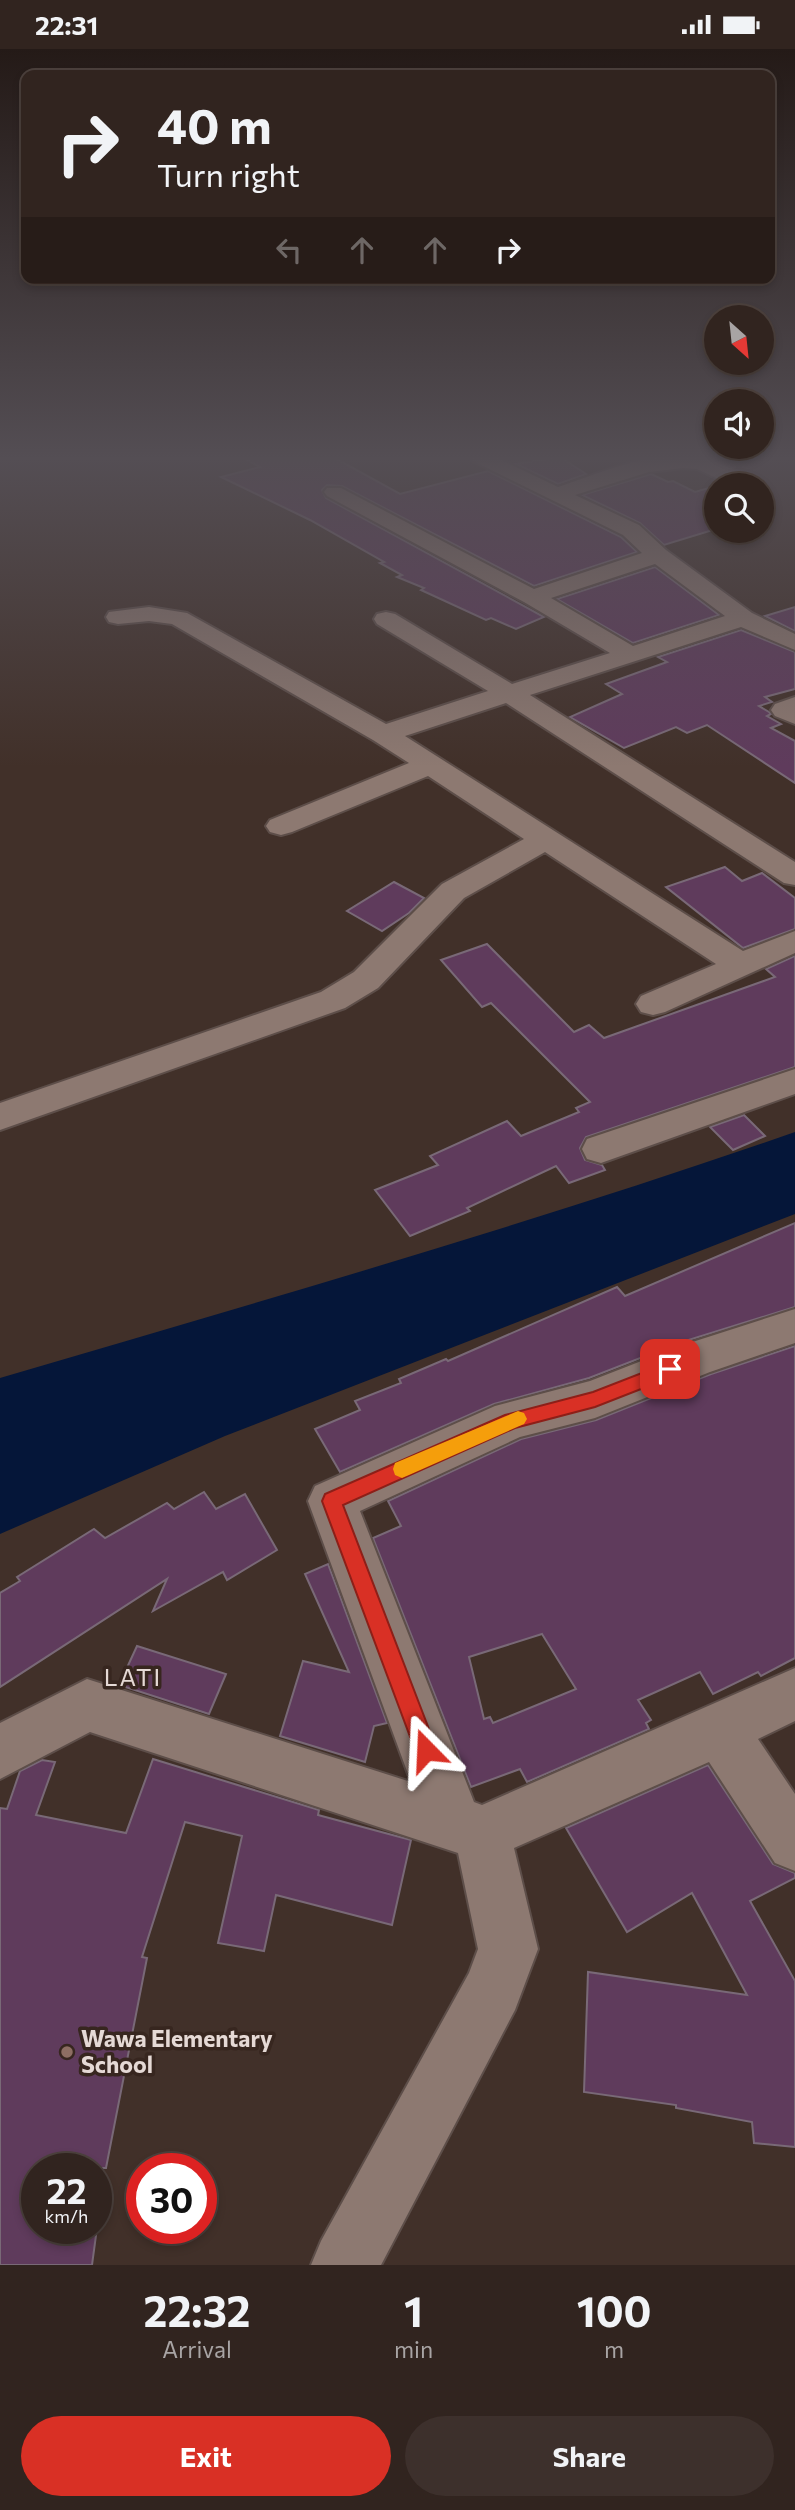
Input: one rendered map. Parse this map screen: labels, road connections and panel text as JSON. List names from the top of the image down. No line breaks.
{"districts":["LATI"],"places":["Wawa Elementary School"],"north":"bottom right","page":{"status":"22:31","turn":["40 m","Turn right"],"speed":"22 km/h","limit":"30","eta":["22:32","Arrival","1","min","100","m"],"buttons":["Exit","Share"]}}
